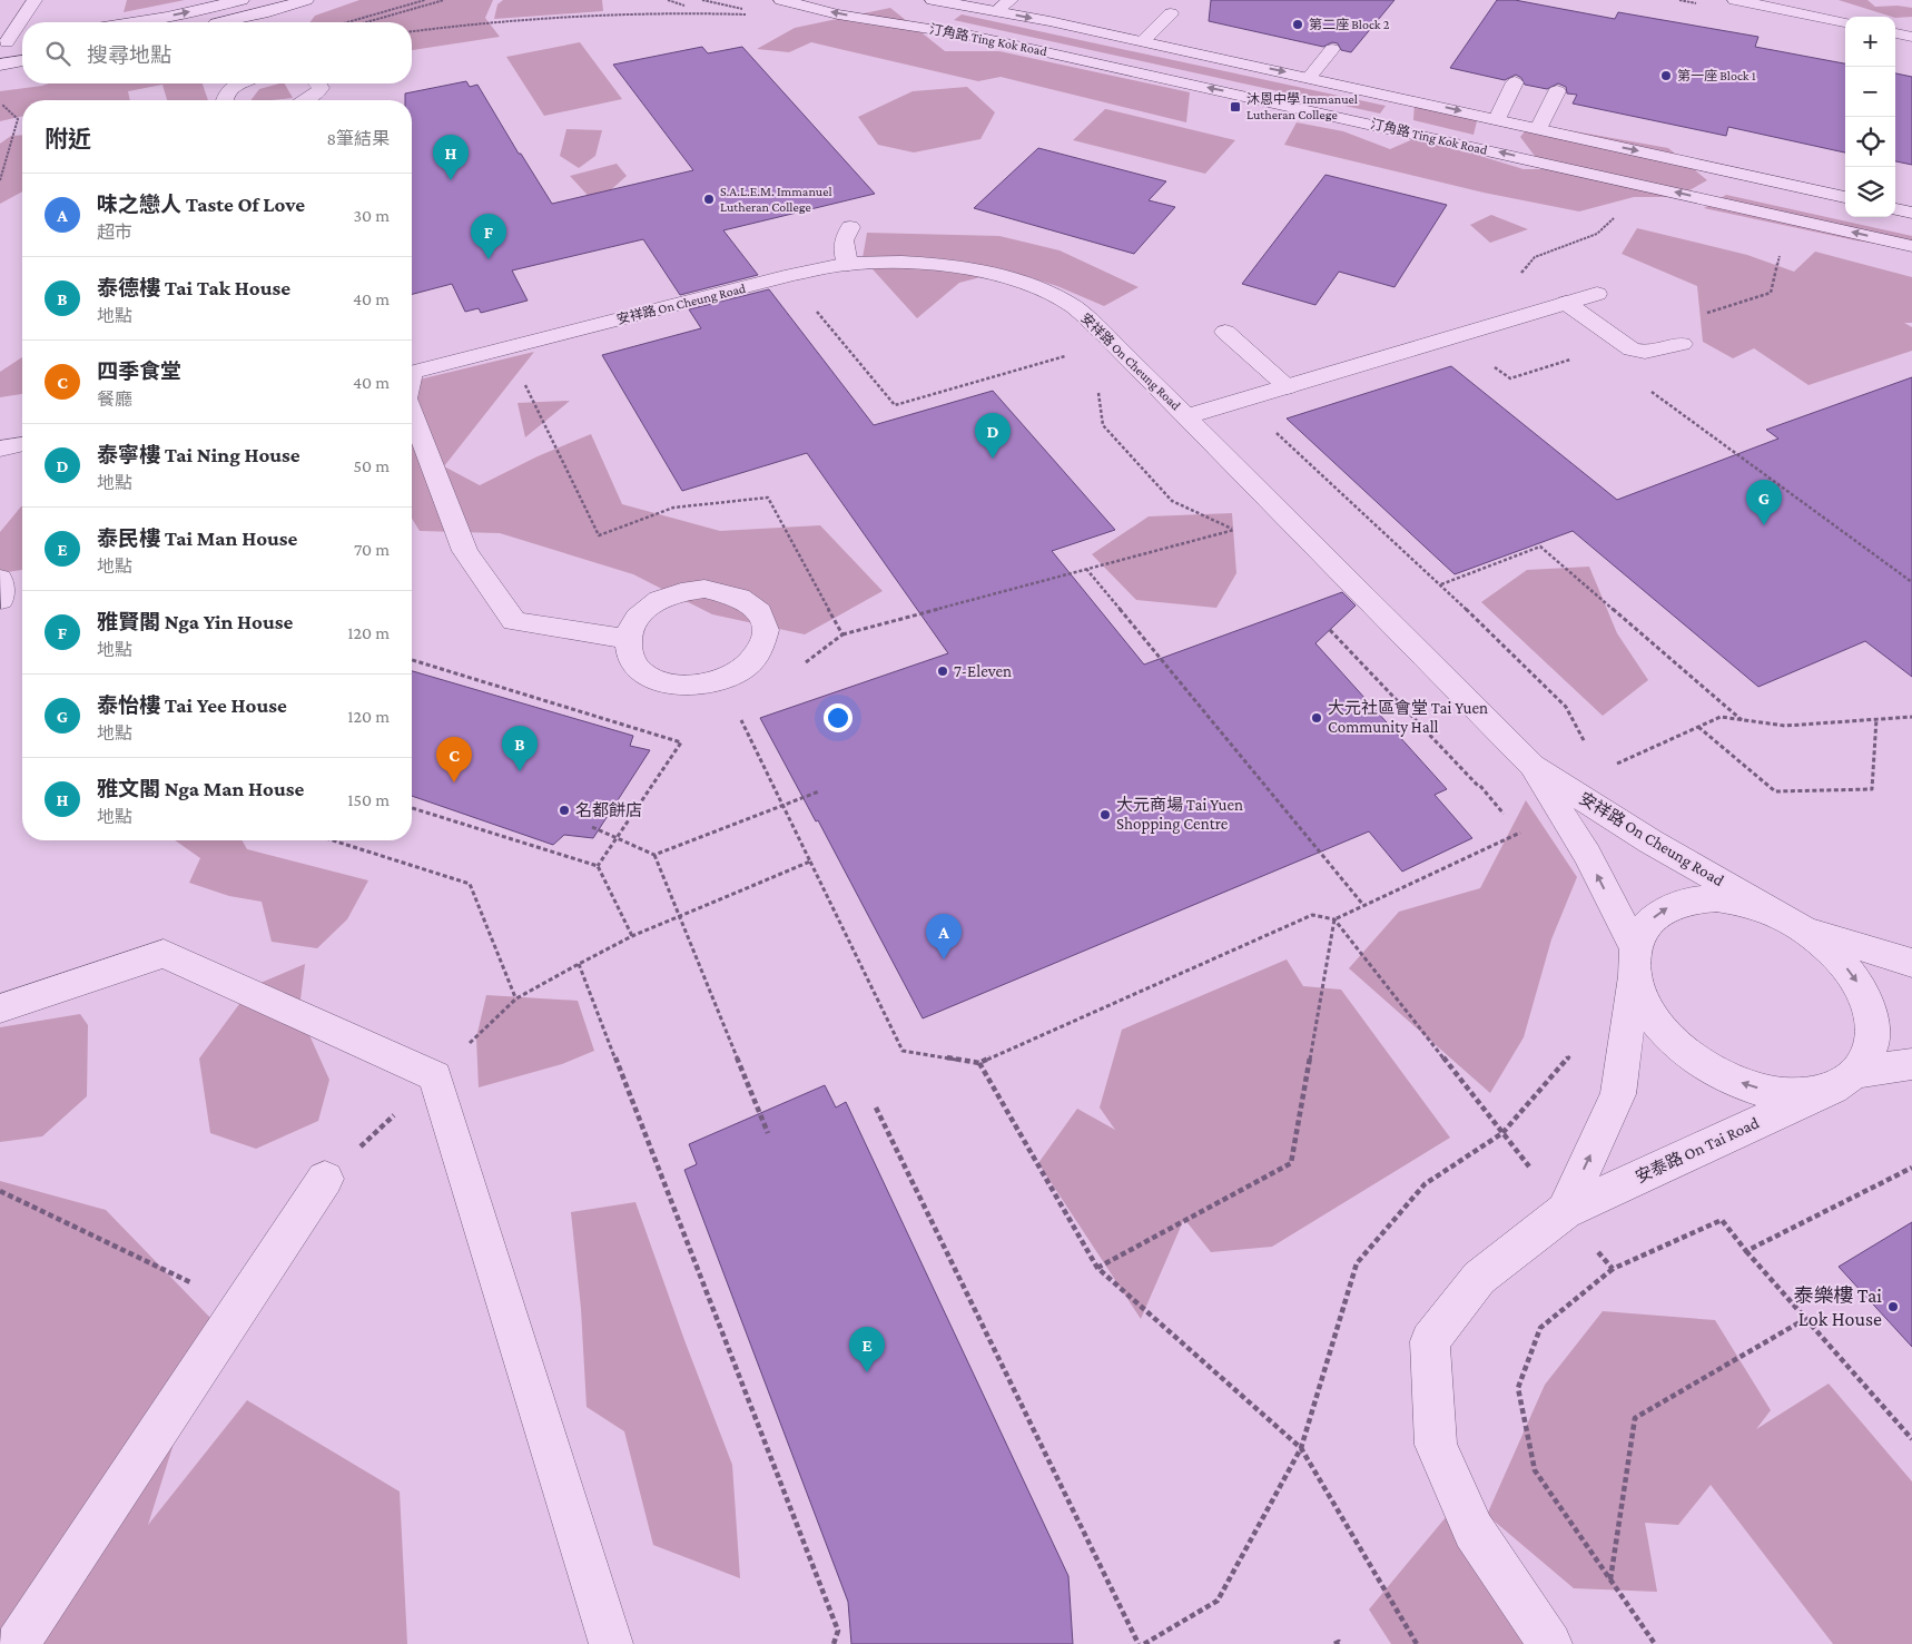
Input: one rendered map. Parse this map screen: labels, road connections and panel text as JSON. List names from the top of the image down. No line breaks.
{"streets":{"street":["汀角路 Ting Kok Road","安祥路 On Cheung Road","安泰路 On Tai Road"]},"crossings":[["安祥路 On Cheung Road","安泰路 On Tai Road"]],"places":{"other":["第二座 Block 2","第一座 Block 1","S.A.L.E.M. Immanuel Lutheran College","7-Eleven","大元社區會堂 Tai Yuen Community Hall","名都餅店","大元商場 Tai Yuen Shopping Centre","泰樂樓 Tai Lok House"],"transit":["沐恩中學 Immanuel Lutheran College"]},"page":{"map_buttons":["+","−"],"search":"搜尋地點","heading":["附近","8筆結果"],"pins":["H","F","D","G","B","C","A","E"],"list":[{"mark":"A","name":"味之戀人 Taste Of Love","note":"超市","value":"30 m"},{"mark":"B","name":"泰德樓 Tai Tak House","note":"地點","value":"40 m"},{"mark":"C","name":"四季食堂","note":"餐廳","value":"40 m"},{"mark":"D","name":"泰寧樓 Tai Ning House","note":"地點","value":"50 m"},{"mark":"E","name":"泰民樓 Tai Man House","note":"地點","value":"70 m"},{"mark":"F","name":"雅賢閣 Nga Yin House","note":"地點","value":"120 m"},{"mark":"G","name":"泰怡樓 Tai Yee House","note":"地點","value":"120 m"},{"mark":"H","name":"雅文閣 Nga Man House","note":"地點","value":"150 m"}]}}
